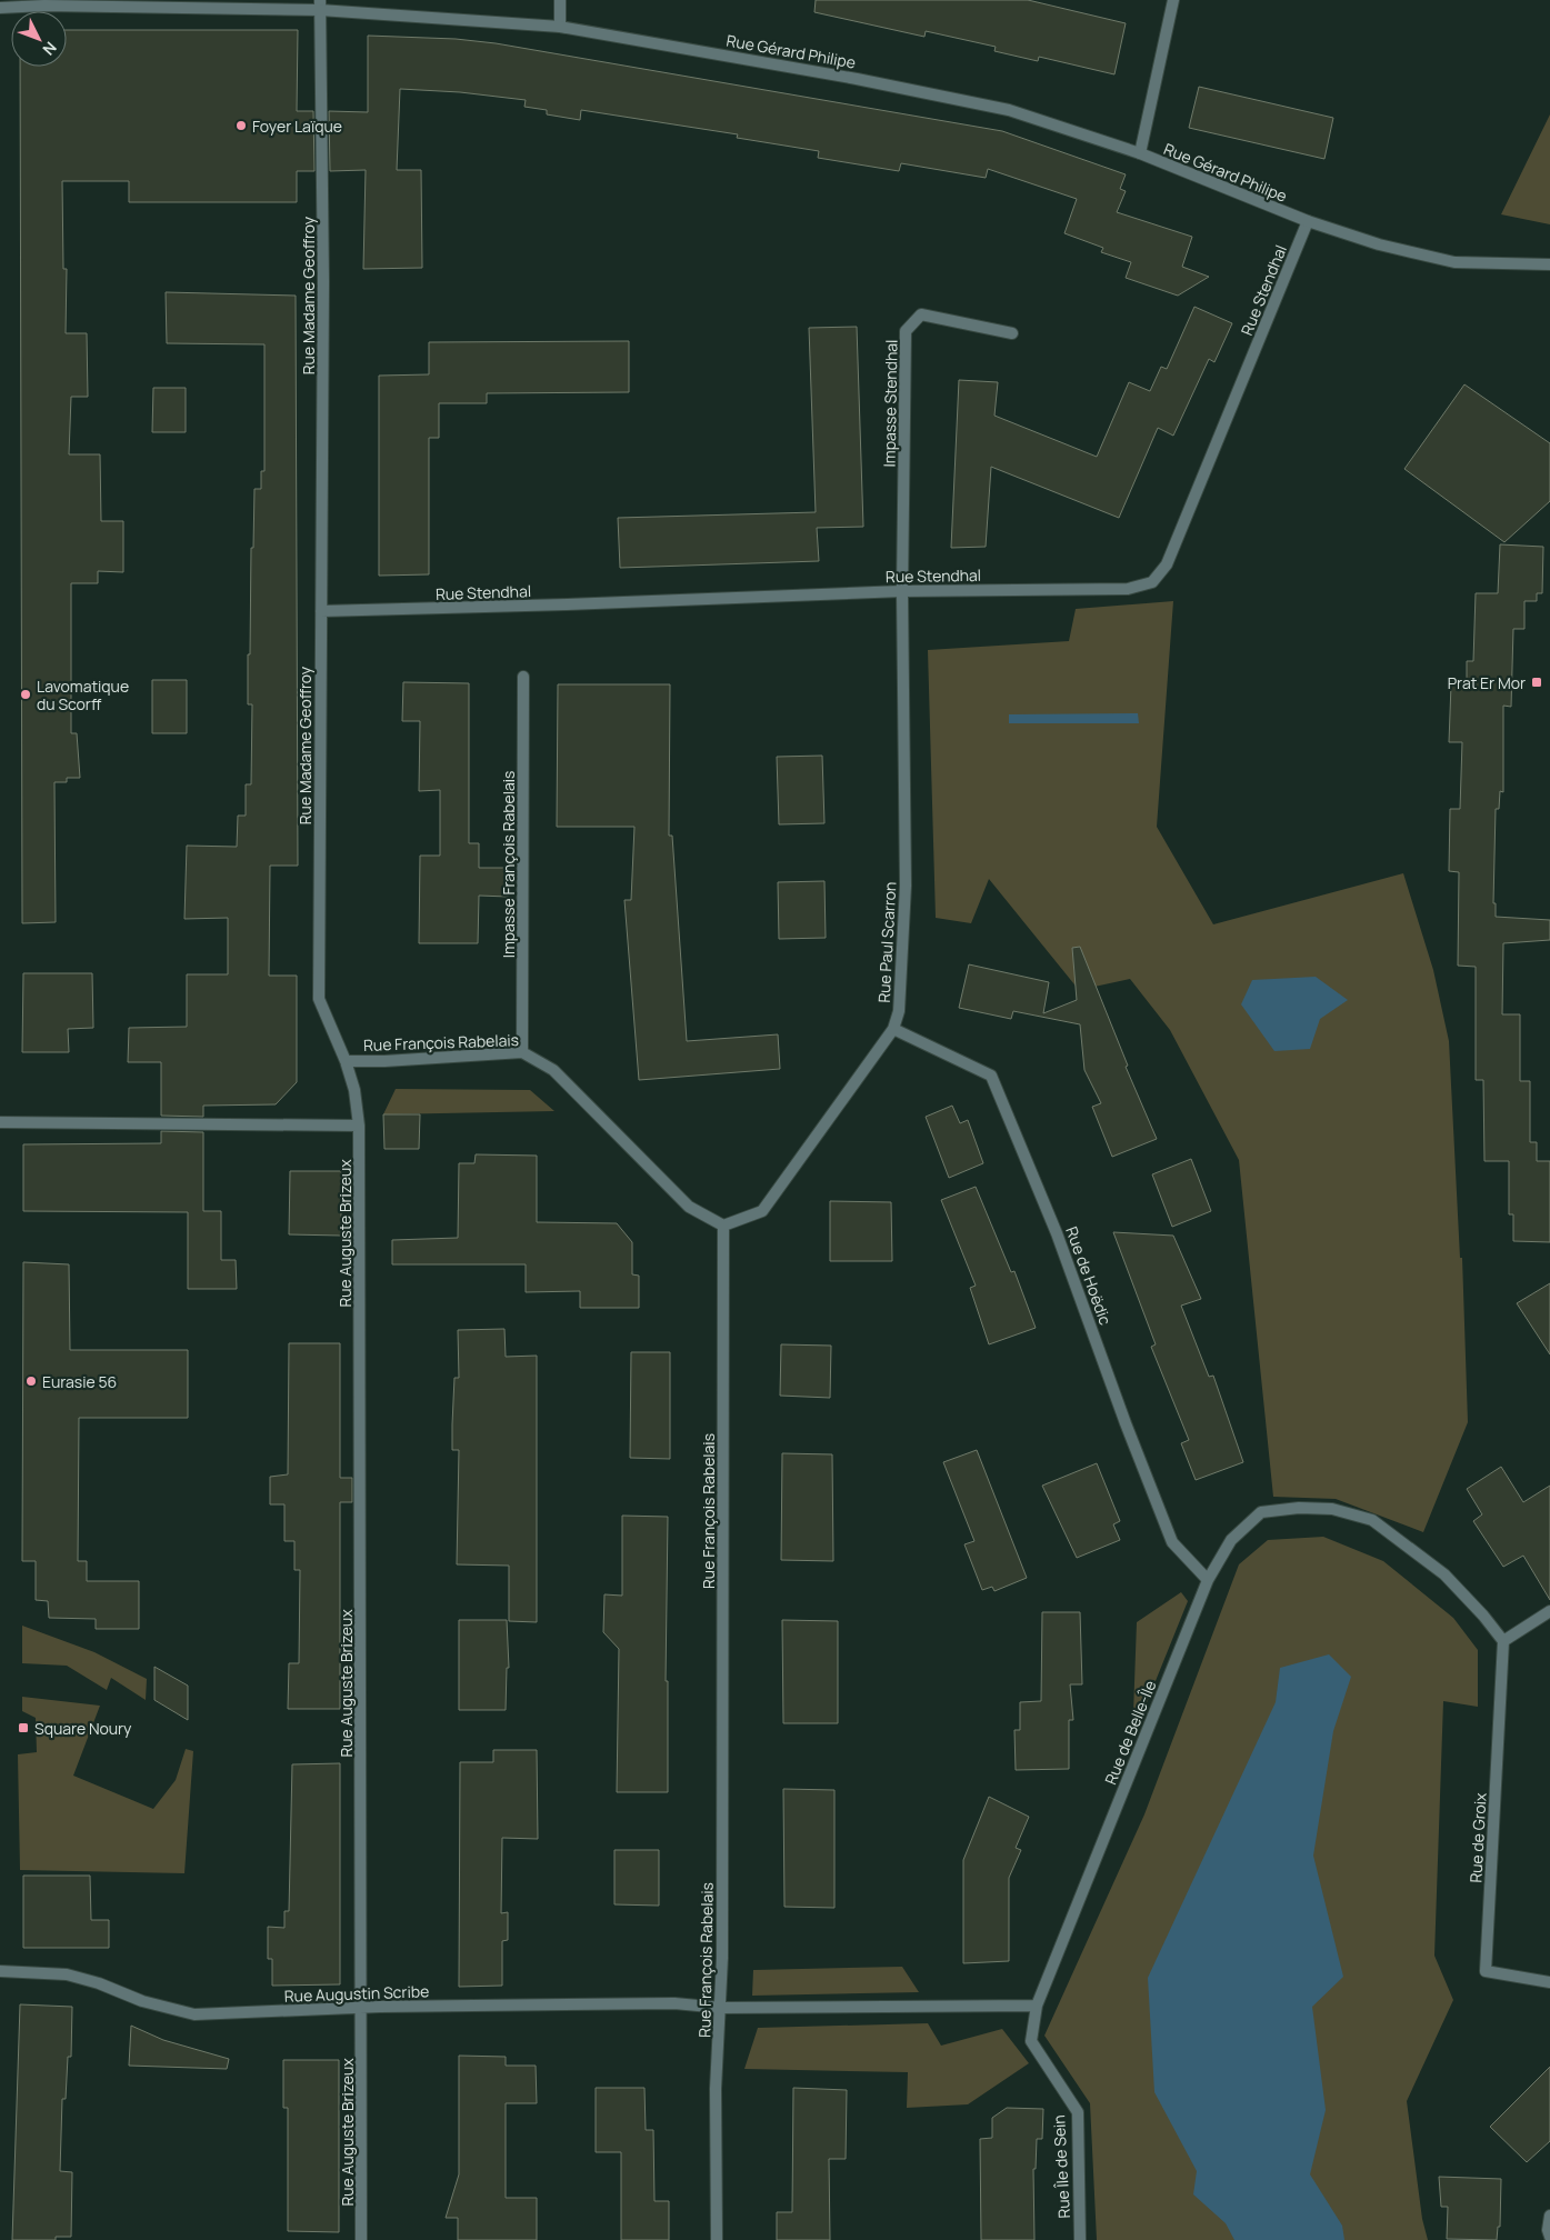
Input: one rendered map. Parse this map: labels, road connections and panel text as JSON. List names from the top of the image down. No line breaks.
{"streets":{"street":["Rue Gérard Philipe","Rue Stendhal","Rue Madame Geoffroy","Impasse Stendhal","Impasse François Rabelais","Rue Paul Scarron","Rue François Rabelais","Rue Auguste Brizeux","Rue de Hoëdic","Rue de Belle-Île","Rue de Groix","Rue Augustin Scribe","Rue Île de Sein"]},"crossings":[["Rue Gérard Philipe","Rue Stendhal"],["Rue Gérard Philipe","Rue Madame Geoffroy"],["Rue Stendhal","Rue Madame Geoffroy"],["Rue Stendhal","Impasse Stendhal"],["Rue Stendhal","Rue Paul Scarron"],["Rue Madame Geoffroy","Rue François Rabelais"],["Rue Madame Geoffroy","Rue Auguste Brizeux"],["Impasse Stendhal","Rue Paul Scarron"],["Impasse François Rabelais","Rue François Rabelais"],["Rue Paul Scarron","Rue François Rabelais"],["Rue Paul Scarron","Rue de Hoëdic"],["Rue François Rabelais","Rue Augustin Scribe"],["Rue Auguste Brizeux","Rue Augustin Scribe"],["Rue de Hoëdic","Rue de Belle-Île"],["Rue de Belle-Île","Rue de Groix"],["Rue de Belle-Île","Rue Île de Sein"]],"places":{"other":["Foyer Laïque","Lavomatique du Scorff","Eurasie 56"],"transit":["Prat Er Mor","Square Noury"]},"north":"bottom right"}
